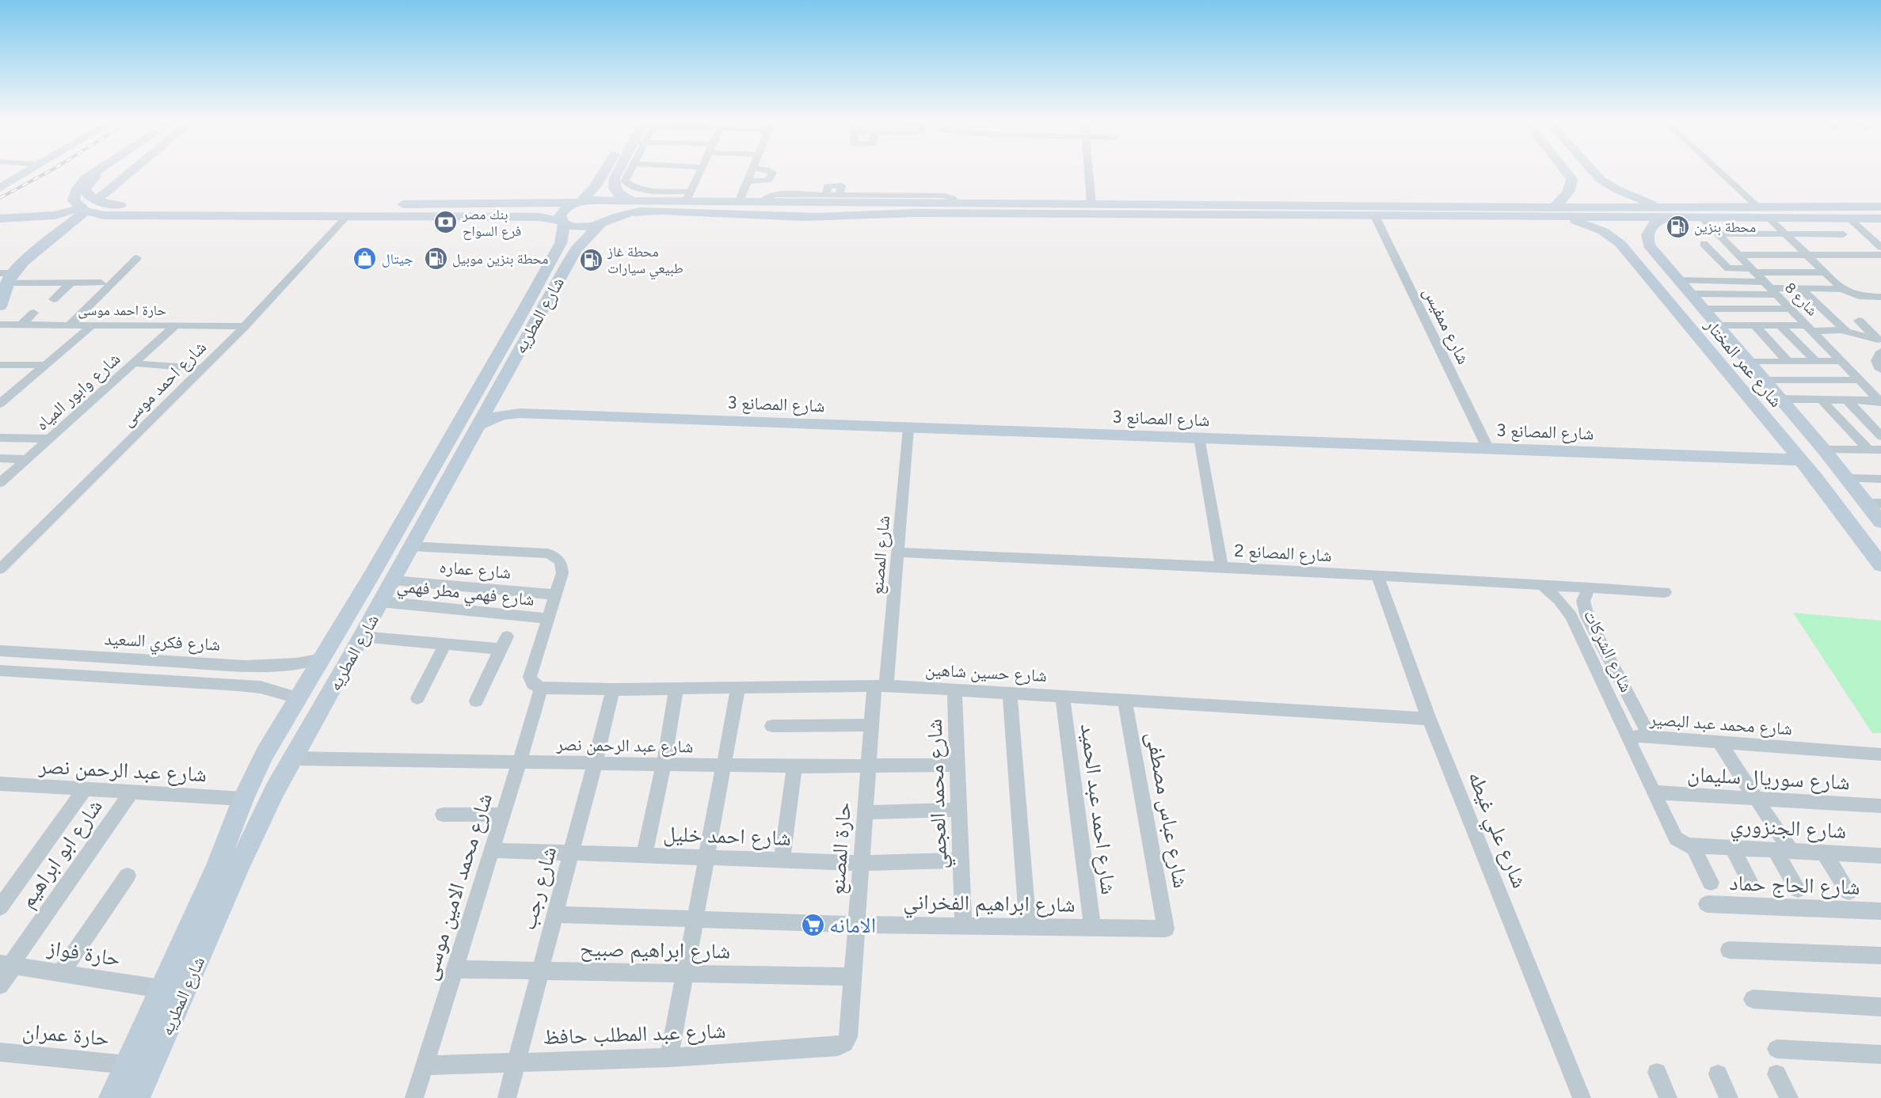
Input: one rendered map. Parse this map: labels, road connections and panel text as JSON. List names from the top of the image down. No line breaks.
{"streets":{"main road":["شارع المطريه","شارع عمر المختار","شارع المصانع 3"],"street":["شارع 8","حارة احمد موسى","شارع ممفيس","شارع احمد موسى","شارع وابور المياه","شارع المصانع 2","شارع المصنع","شارع عماره","شارع فهمي مطر فهمي","شارع فكري السعيد","شارع الشركات","شارع حسين شاهين","شارع محمد عبد البصير","شارع عبد الرحمن نصر","شارع سوريال سليمان","شارع محمد العجمي","شارع احمد عبد الحميد","شارع عباس مصطفى","شارع الجنزوري","شارع علي غيطه","شارع احمد خليل","حارة المصنع","شارع ابو ابراهيم","شارع الحاج حماد","شارع محمد الامين موسى","شارع رجب","شارع ابراهيم الفخراني","شارع ابراهيم صبيح","حارة فواز","شارع عبد المطلب حافظ","حارة عمران"]},"crossings":[["حارة احمد موسى","شارع احمد موسى"],["حارة احمد موسى","شارع وابور المياه"],["شارع المطريه","شارع المصانع 3"],["شارع المطريه","شارع عماره"],["شارع المطريه","شارع فهمي مطر فهمي"],["شارع المطريه","شارع فكري السعيد"],["شارع المطريه","شارع عبد الرحمن نصر"],["شارع المطريه","حارة فواز"],["شارع المطريه","حارة عمران"],["شارع ممفيس","شارع المصانع 3"],["شارع عمر المختار","شارع المصانع 3"],["شارع المصانع 3","شارع المصنع"],["شارع المصانع 2","شارع المصنع"],["شارع المصانع 2","شارع الشركات"],["شارع المصانع 2","شارع علي غيطه"],["شارع المصنع","شارع حسين شاهين"],["شارع المصنع","حارة المصنع"],["شارع الشركات","شارع محمد عبد البصير"],["شارع حسين شاهين","شارع محمد العجمي"],["شارع حسين شاهين","شارع احمد عبد الحميد"],["شارع حسين شاهين","شارع عباس مصطفى"],["شارع حسين شاهين","شارع علي غيطه"],["شارع حسين شاهين","حارة المصنع"],["شارع حسين شاهين","شارع محمد الامين موسى"],["شارع حسين شاهين","شارع رجب"],["شارع محمد عبد البصير","شارع سوريال سليمان"],["شارع محمد عبد البصير","شارع الجنزوري"],["شارع عبد الرحمن نصر","شارع محمد العجمي"],["شارع عبد الرحمن نصر","حارة المصنع"],["شارع عبد الرحمن نصر","شارع ابو ابراهيم"],["شارع عبد الرحمن نصر","شارع محمد الامين موسى"],["شارع عبد الرحمن نصر","شارع رجب"],["شارع محمد العجمي","شارع احمد خليل"],["شارع محمد العجمي","شارع ابراهيم الفخراني"],["شارع احمد عبد الحميد","شارع ابراهيم الفخراني"],["شارع عباس مصطفى","شارع ابراهيم الفخراني"],["شارع احمد خليل","حارة المصنع"],["شارع احمد خليل","شارع محمد الامين موسى"],["شارع احمد خليل","شارع رجب"],["حارة المصنع","شارع ابراهيم الفخراني"],["حارة المصنع","شارع ابراهيم صبيح"],["حارة المصنع","شارع عبد المطلب حافظ"],["شارع ابو ابراهيم","حارة فواز"],["شارع محمد الامين موسى","شارع ابراهيم صبيح"],["شارع محمد الامين موسى","شارع عبد المطلب حافظ"],["شارع رجب","شارع ابراهيم الفخراني"],["شارع رجب","شارع ابراهيم صبيح"],["شارع رجب","شارع عبد المطلب حافظ"]],"places":{"bank":["بنك مصر فرع السواح"],"fuel station":["محطة بنزين","محطة بنزين موبيل","محطة غاز طبيعي سيارات"],"shop":["جيتال"],"supermarket":["الامانه"]}}
